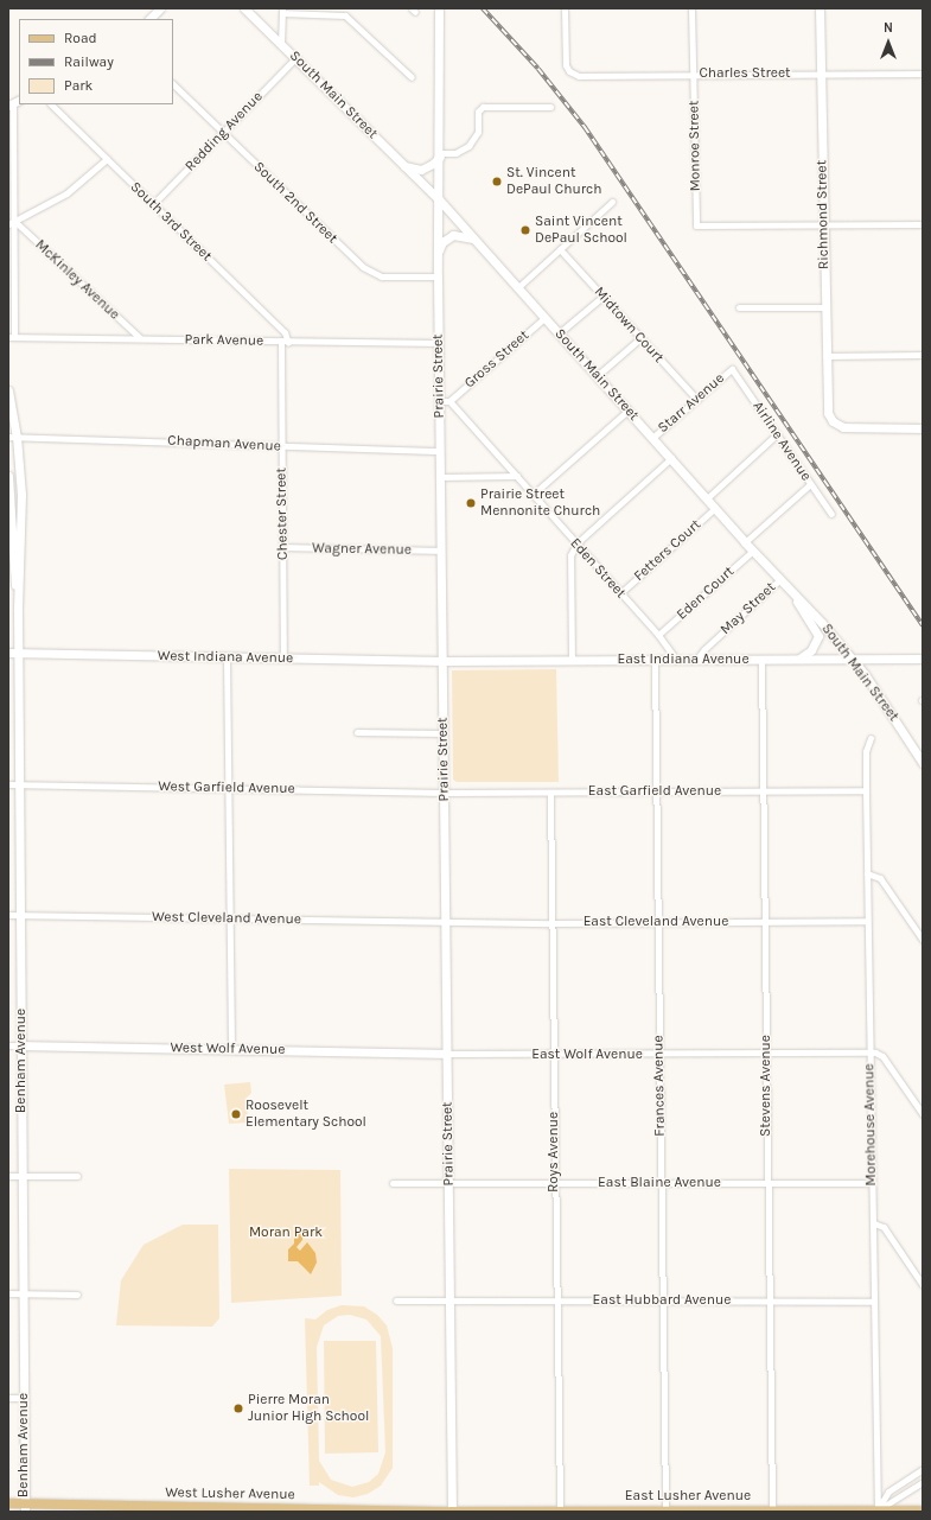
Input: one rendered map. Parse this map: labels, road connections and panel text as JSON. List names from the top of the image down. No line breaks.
{"streets":{"main road":["South Main Street","Richmond Street","Prairie Street","West Indiana Avenue","East Indiana Avenue","West Wolf Avenue","Benham Avenue","West Lusher Avenue","East Lusher Avenue"],"street":["Charles Street","Redding Avenue","Monroe Street","South 2nd Street","South 3rd Street","McKinley Avenue","Midtown Court","Park Avenue","Gross Street","Starr Avenue","Airline Avenue","Chapman Avenue","Chester Street","Wagner Avenue","Fetters Court","Eden Street","Eden Court","May Street","West Garfield Avenue","East Garfield Avenue","West Cleveland Avenue","East Cleveland Avenue","East Wolf Avenue","Frances Avenue","Stevens Avenue","Morehouse Avenue","Roys Avenue","East Blaine Avenue","East Hubbard Avenue"]},"crossings":[["Charles Street","Monroe Street"],["Charles Street","Richmond Street"],["South Main Street","Redding Avenue"],["South Main Street","Gross Street"],["South Main Street","Prairie Street"],["South Main Street","Starr Avenue"],["South Main Street","Fetters Court"],["South Main Street","Eden Court"],["South Main Street","May Street"],["South Main Street","East Indiana Avenue"],["Redding Avenue","South 2nd Street"],["Redding Avenue","South 3rd Street"],["Monroe Street","Richmond Street"],["South 2nd Street","Prairie Street"],["South 3rd Street","Park Avenue"],["McKinley Avenue","Park Avenue"],["Midtown Court","Starr Avenue"],["Park Avenue","Prairie Street"],["Park Avenue","Chester Street"],["Gross Street","Eden Street"],["Prairie Street","Chapman Avenue"],["Prairie Street","Wagner Avenue"],["Prairie Street","West Indiana Avenue"],["Prairie Street","East Indiana Avenue"],["Prairie Street","West Garfield Avenue"],["Prairie Street","East Garfield Avenue"],["Prairie Street","West Cleveland Avenue"],["Prairie Street","East Cleveland Avenue"],["Prairie Street","West Wolf Avenue"],["Prairie Street","East Wolf Avenue"],["Prairie Street","East Blaine Avenue"],["Prairie Street","East Hubbard Avenue"],["Prairie Street","West Lusher Avenue"],["Prairie Street","East Lusher Avenue"],["Starr Avenue","Airline Avenue"],["Chapman Avenue","Chester Street"],["Chapman Avenue","Benham Avenue"],["Chester Street","Wagner Avenue"],["Chester Street","West Indiana Avenue"],["Fetters Court","Eden Street"],["Eden Street","Eden Court"],["Eden Street","East Indiana Avenue"],["May Street","East Indiana Avenue"],["West Indiana Avenue","East Indiana Avenue"],["West Indiana Avenue","Benham Avenue"],["East Indiana Avenue","Frances Avenue"],["East Indiana Avenue","Stevens Avenue"],["West Garfield Avenue","East Garfield Avenue"],["West Garfield Avenue","Benham Avenue"],["East Garfield Avenue","Frances Avenue"],["East Garfield Avenue","Stevens Avenue"],["East Garfield Avenue","Morehouse Avenue"],["East Garfield Avenue","Roys Avenue"],["West Cleveland Avenue","East Cleveland Avenue"],["West Cleveland Avenue","Benham Avenue"],["East Cleveland Avenue","Frances Avenue"],["East Cleveland Avenue","Stevens Avenue"],["East Cleveland Avenue","Morehouse Avenue"],["East Cleveland Avenue","Roys Avenue"],["West Wolf Avenue","East Wolf Avenue"],["West Wolf Avenue","Benham Avenue"],["East Wolf Avenue","Frances Avenue"],["East Wolf Avenue","Stevens Avenue"],["East Wolf Avenue","Morehouse Avenue"],["East Wolf Avenue","Roys Avenue"],["Benham Avenue","West Lusher Avenue"],["Frances Avenue","East Blaine Avenue"],["Frances Avenue","East Hubbard Avenue"],["Frances Avenue","East Lusher Avenue"],["Stevens Avenue","East Blaine Avenue"],["Stevens Avenue","East Hubbard Avenue"],["Stevens Avenue","East Lusher Avenue"],["Morehouse Avenue","East Blaine Avenue"],["Morehouse Avenue","East Hubbard Avenue"],["Morehouse Avenue","East Lusher Avenue"],["Roys Avenue","East Blaine Avenue"],["Roys Avenue","East Hubbard Avenue"],["Roys Avenue","East Lusher Avenue"],["West Lusher Avenue","East Lusher Avenue"]],"parks":["Moran Park"],"places":["St. Vincent DePaul Church","Saint Vincent DePaul School","Prairie Street Mennonite Church","Roosevelt Elementary School","Pierre Moran Junior High School"],"legend":["Road","Railway","Park"],"north":"top"}
